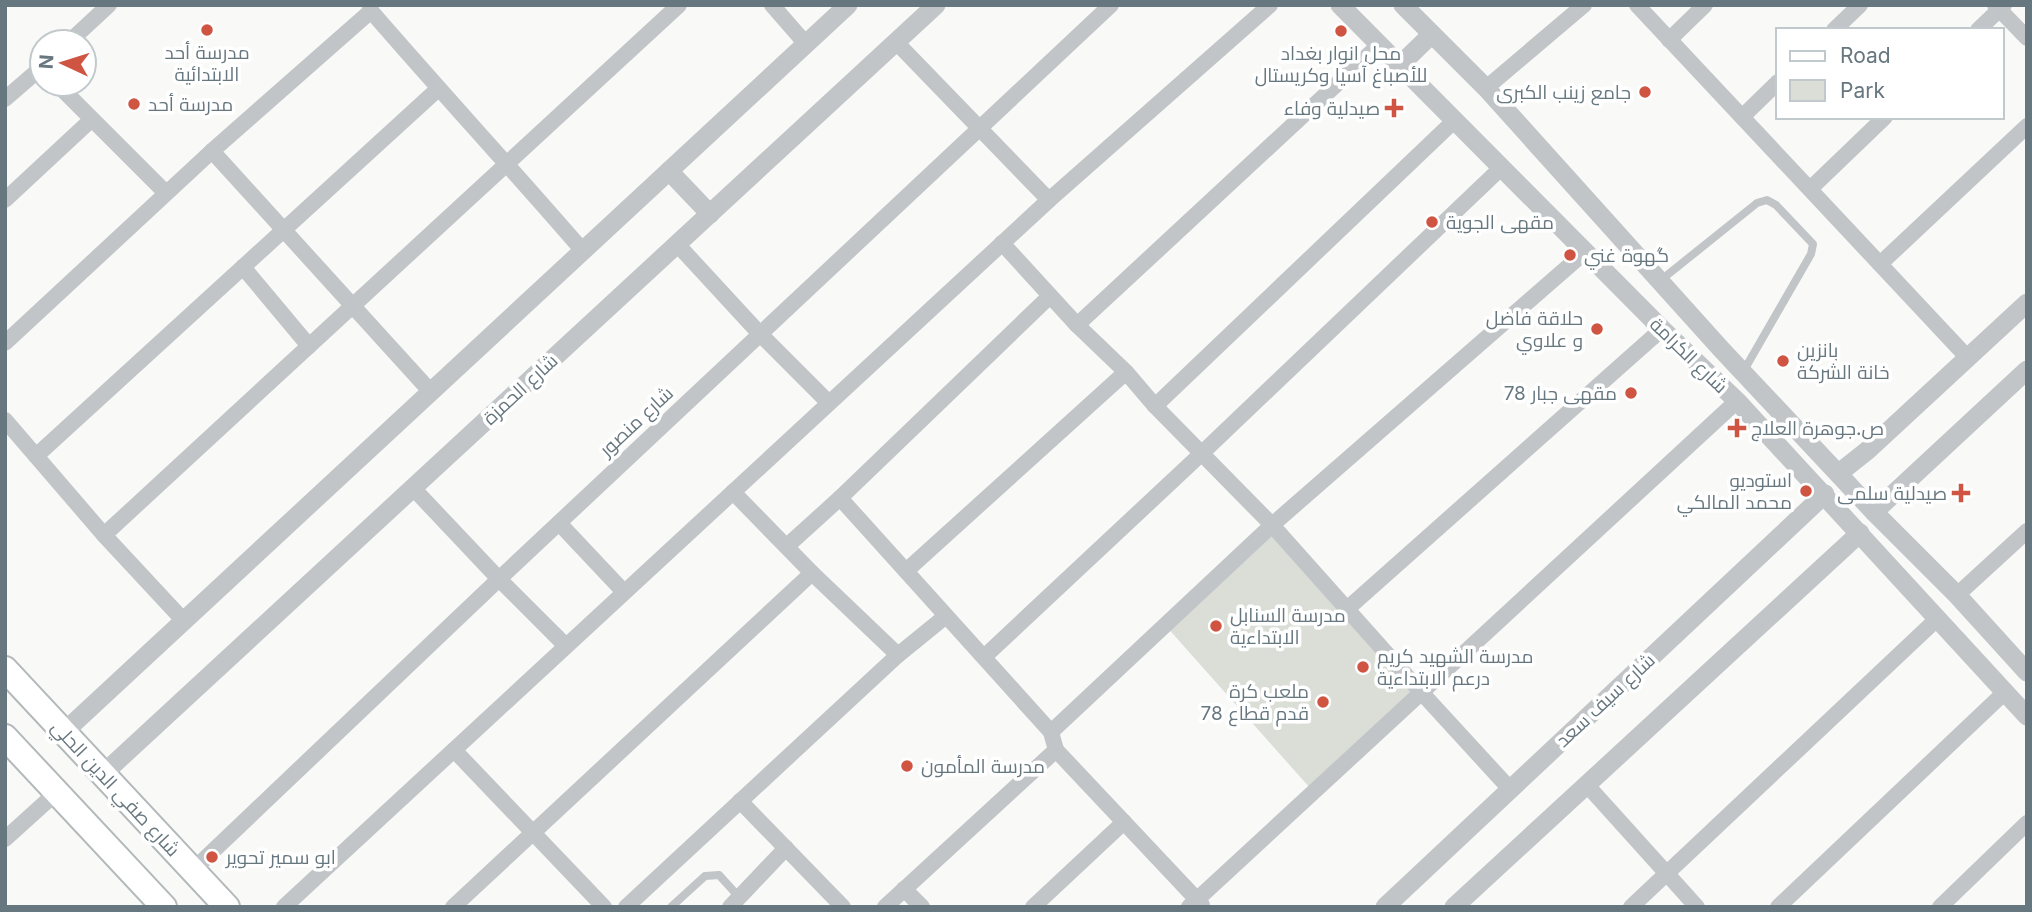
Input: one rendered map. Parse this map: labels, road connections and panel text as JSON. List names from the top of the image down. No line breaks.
{"streets":{"main road":["شارع صفي الدين الحلي"],"street":["شارع الكرامة","شارع الحمزة","شارع منصور","شارع سيف سعد"]},"crossings":[["شارع الكرامة","شارع سيف سعد"],["شارع الحمزة","شارع صفي الدين الحلي"],["شارع منصور","شارع صفي الدين الحلي"]],"places":{"other":["مدرسة أحد الابتدائية","محل انوار بغداد للأصباغ آسيا وكريستال","جامع زينب الكبرى","مدرسة أحد","مقهى الجوية","گهوة غني","حلاقة فاضل و علاوي","بانزين خانة الشركة","مقهى جبار 78","استوديو محمد المالكي","مدرسة السنابل الابتداءية","مدرسة الشهيد كريم درعم الابتداءية","ملعب كرة قدم قطاع 78","مدرسة المأمون","ابو سمير تحوير"],"health":["صيدلية وفاء","ص.جوهرة العلاج","صيدلية سلمى"]},"legend":["Road","Park"],"north":"left"}
